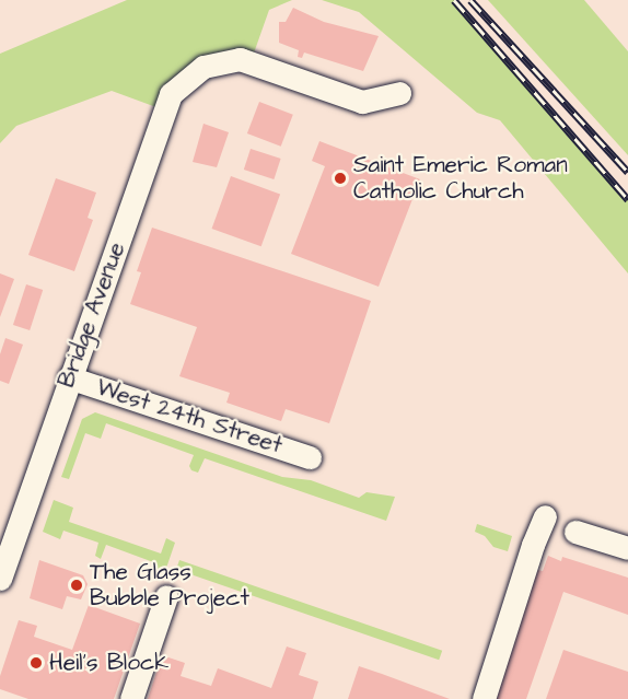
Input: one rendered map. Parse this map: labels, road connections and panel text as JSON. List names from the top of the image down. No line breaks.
{"streets":{"street":["Bridge Avenue","West 24th Street"]},"crossings":[["Bridge Avenue","West 24th Street"]],"places":["Saint Emeric Roman Catholic Church","The Glass Bubble Project","Heil's Block"]}
